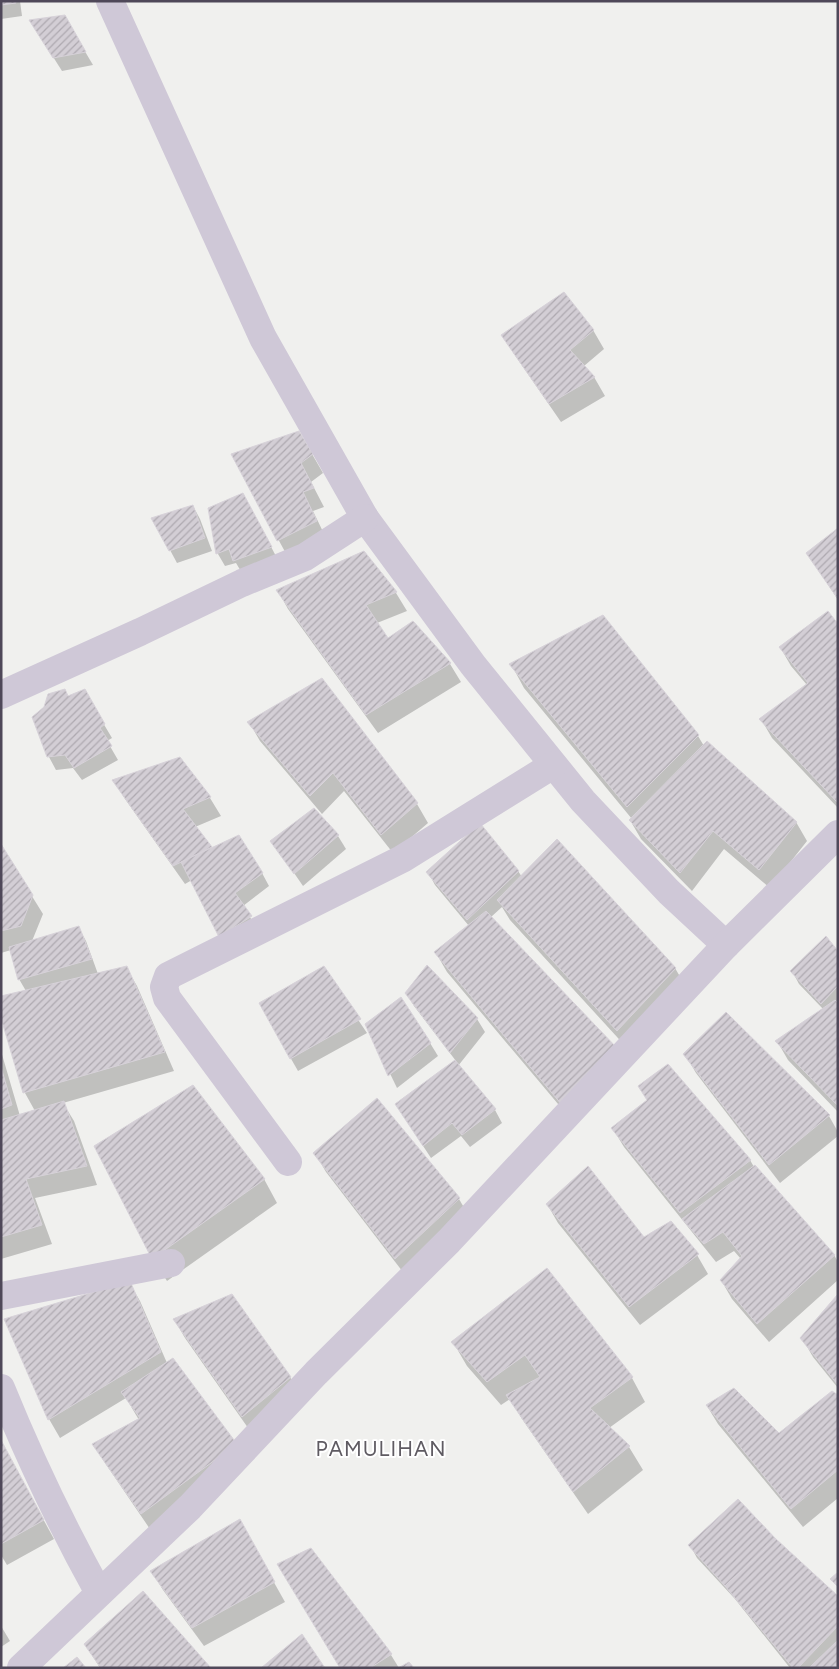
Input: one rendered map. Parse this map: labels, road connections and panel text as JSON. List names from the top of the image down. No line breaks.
{"districts":["PAMULIHAN"]}
